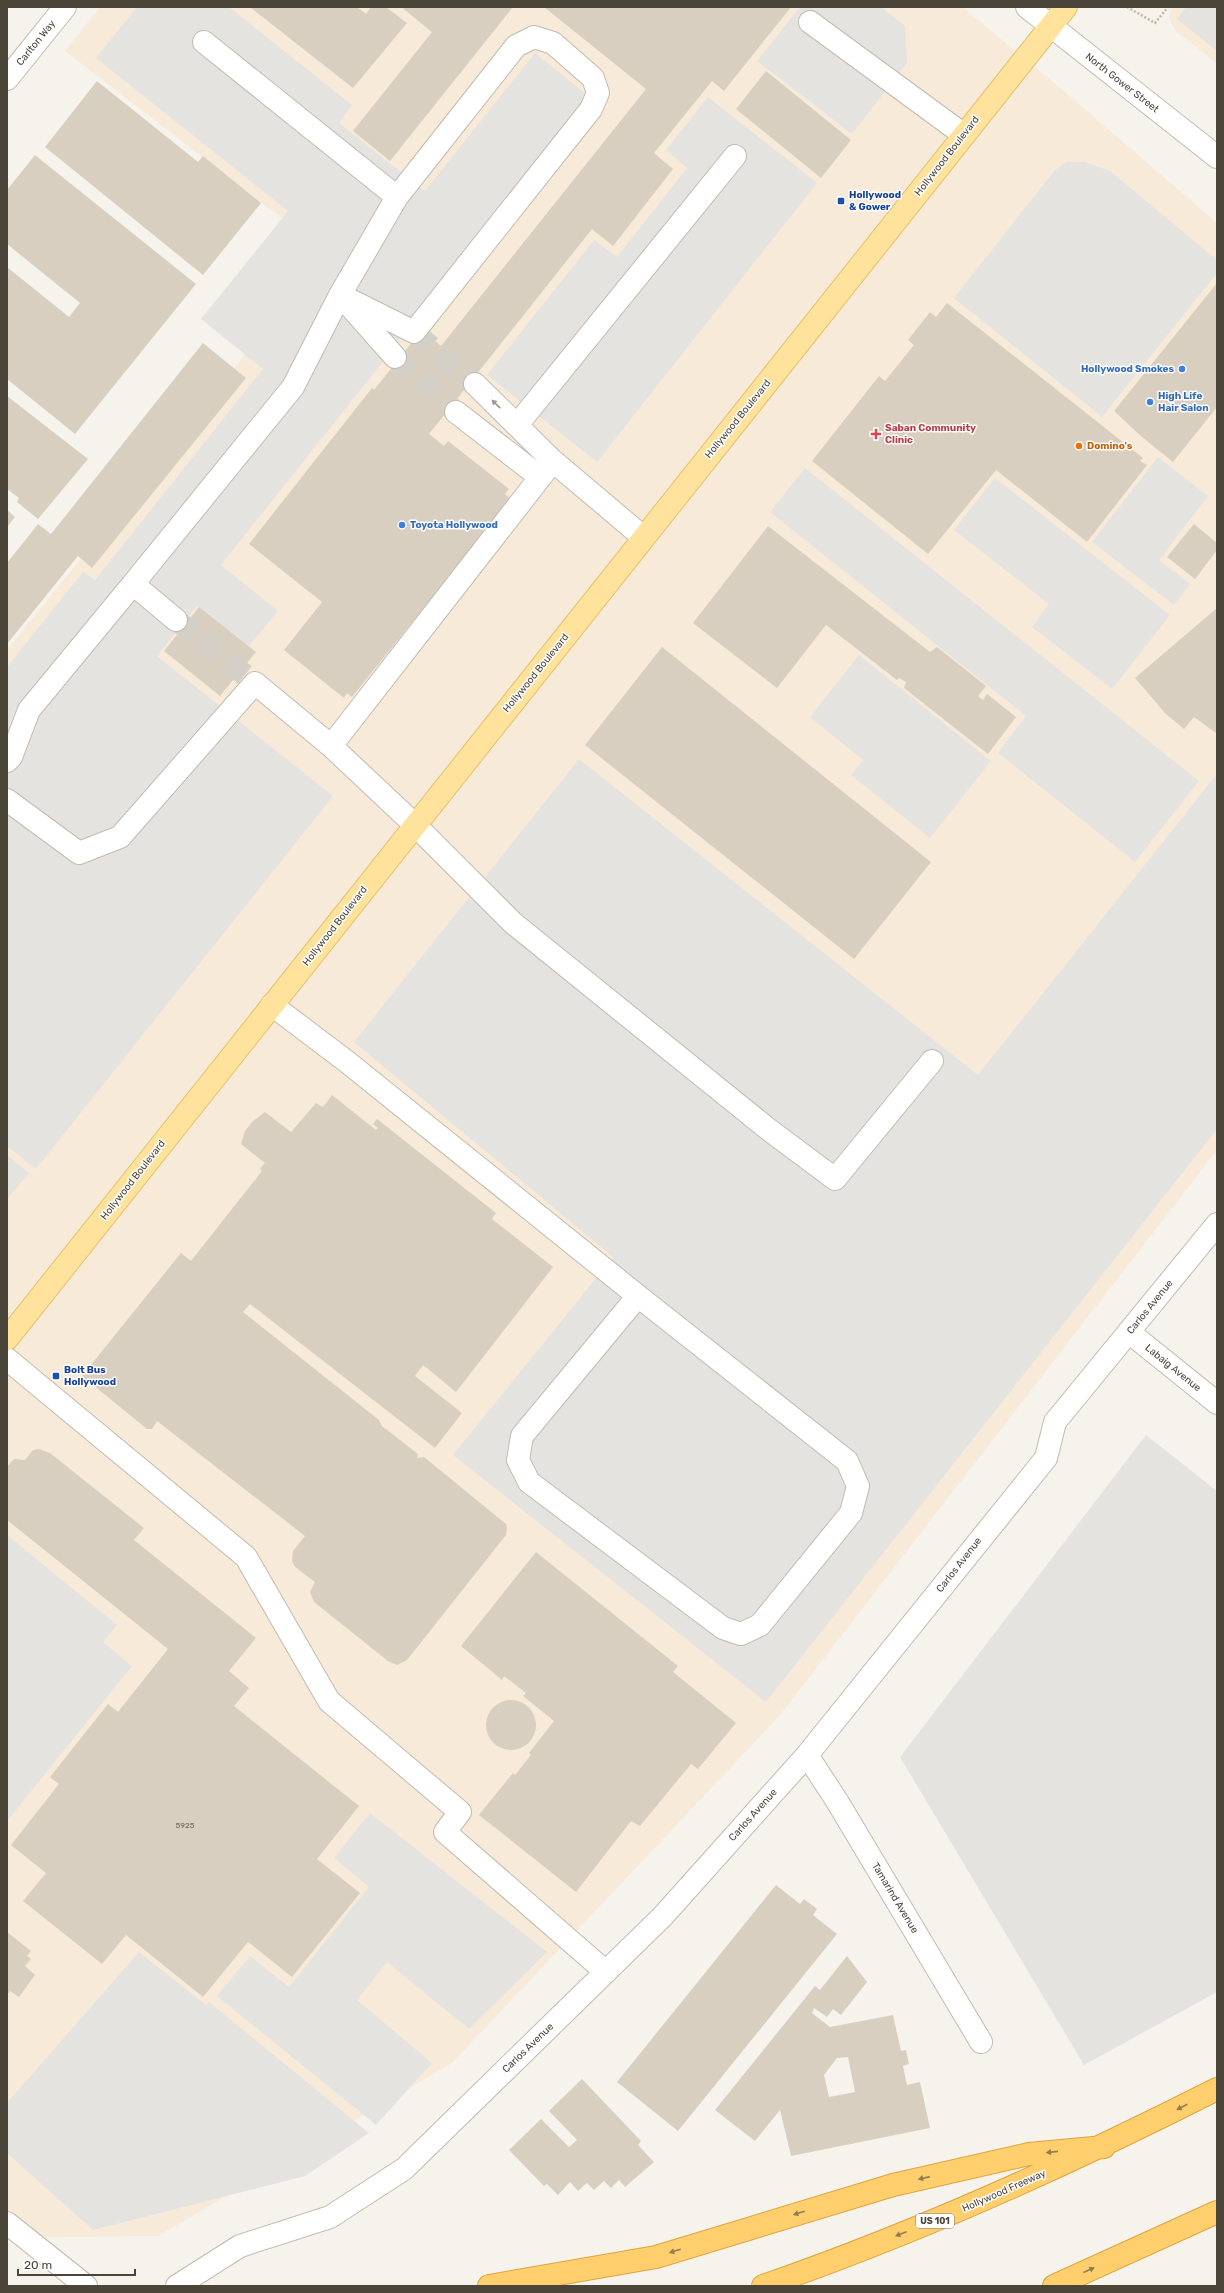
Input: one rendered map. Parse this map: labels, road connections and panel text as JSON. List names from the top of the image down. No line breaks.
{"streets":{"highway":["Hollywood Freeway","US 101"],"main road":["Hollywood Boulevard"],"street":["Carlton Way","North Gower Street","Carlos Avenue","Labaig Avenue","Tamarind Avenue"]},"crossings":[["North Gower Street","Hollywood Boulevard"],["Carlos Avenue","Labaig Avenue"],["Carlos Avenue","Tamarind Avenue"]],"places":{"transit":["Hollywood & Gower","Bolt Bus Hollywood"],"other":["Hollywood Smokes","High Life Hair Salon","Domino's","Toyota Hollywood"],"health":["Saban Community Clinic"]},"house_numbers":["5925"],"scale_bar":"20 m"}
